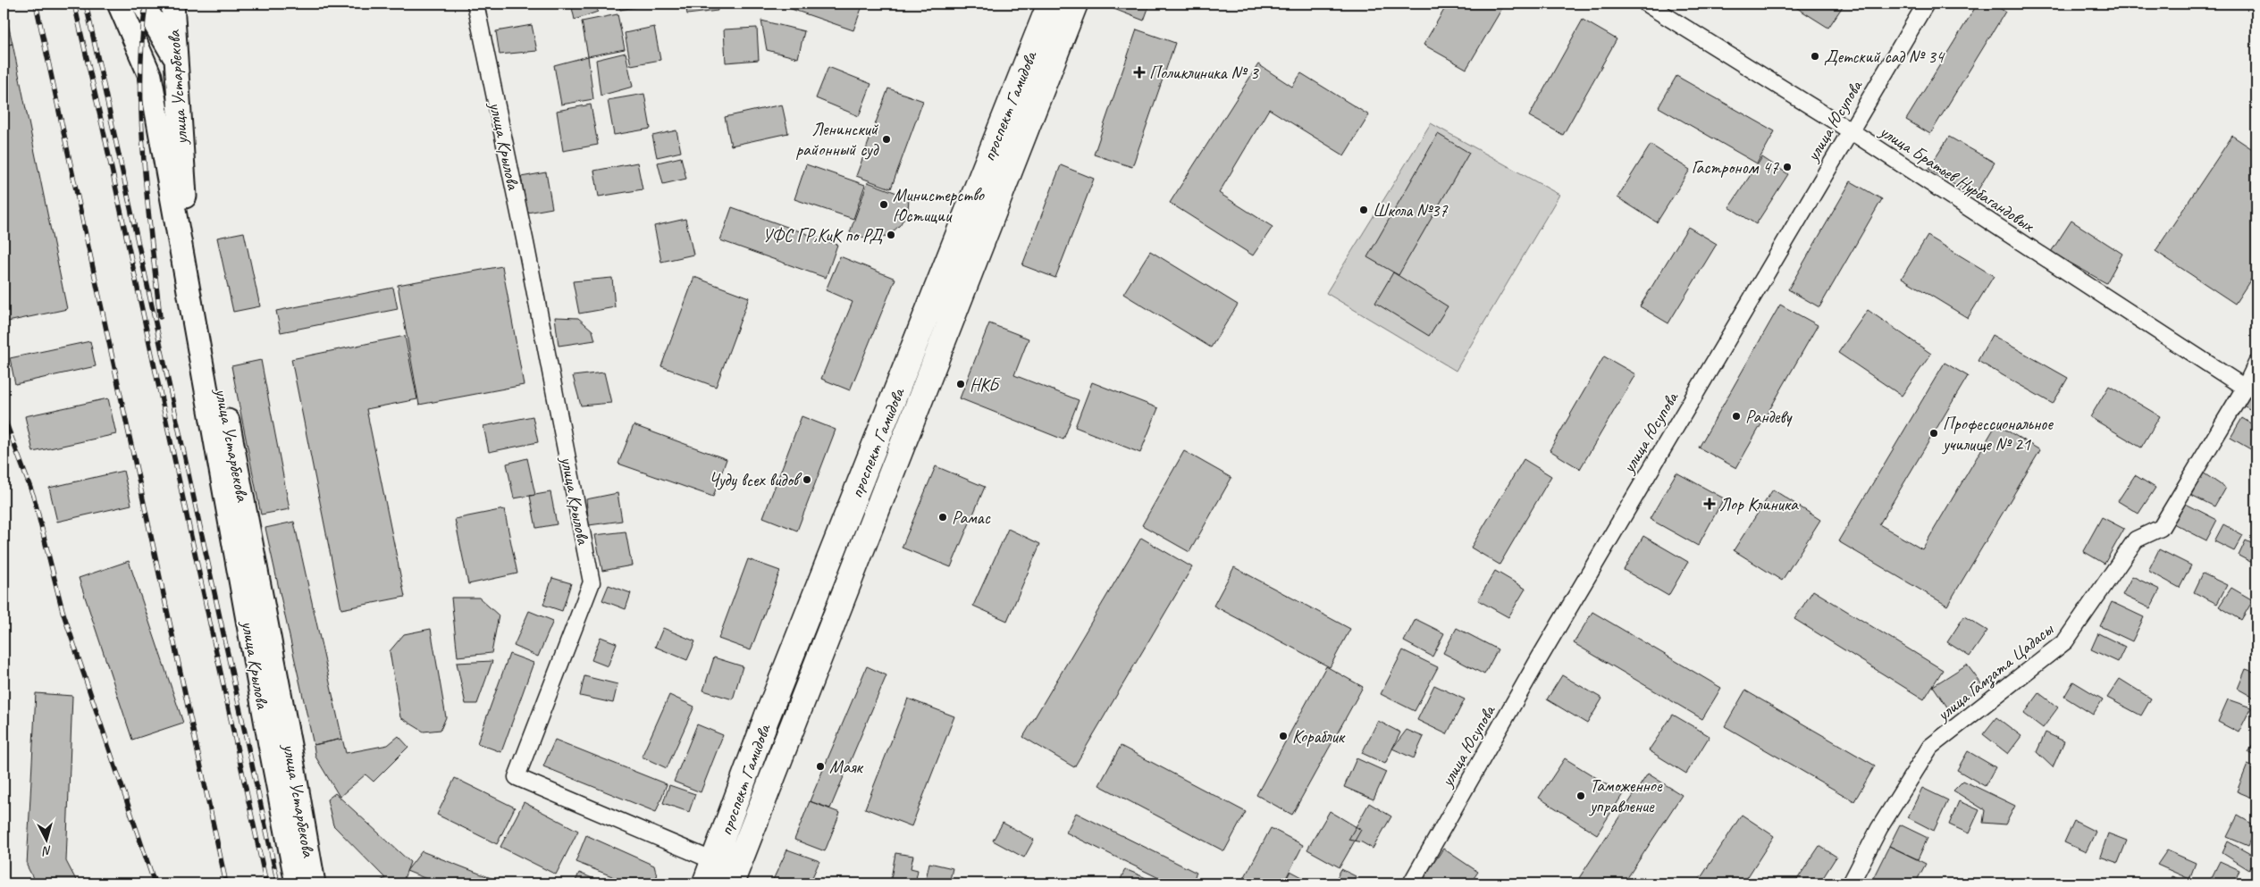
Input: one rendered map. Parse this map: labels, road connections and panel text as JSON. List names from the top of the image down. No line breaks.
{"streets":{"main road":["улица Устарбекова","проспект Гамидова","улица Крылова"],"street":["улица Юсупова","улица Братьев Нурбагандовых","улица Гамзата Цадасы"]},"crossings":[["проспект Гамидова","улица Крылова"],["улица Юсупова","улица Братьев Нурбагандовых"],["улица Братьев Нурбагандовых","улица Гамзата Цадасы"]],"places":{"other":["Детский сад № 34","Ленинский районный суд","Гастроном 47","Министерство Юстиции","Школа №37","УФС ГР,КиК по РД","НКБ","Рандеву","Профессиональное училище № 21","Чуду всех видов","Рамас","Кораблик","Маяк","Таможенное управление"],"health":["Поликлиника № 3","Лор Клиника"]},"north":"bottom"}
